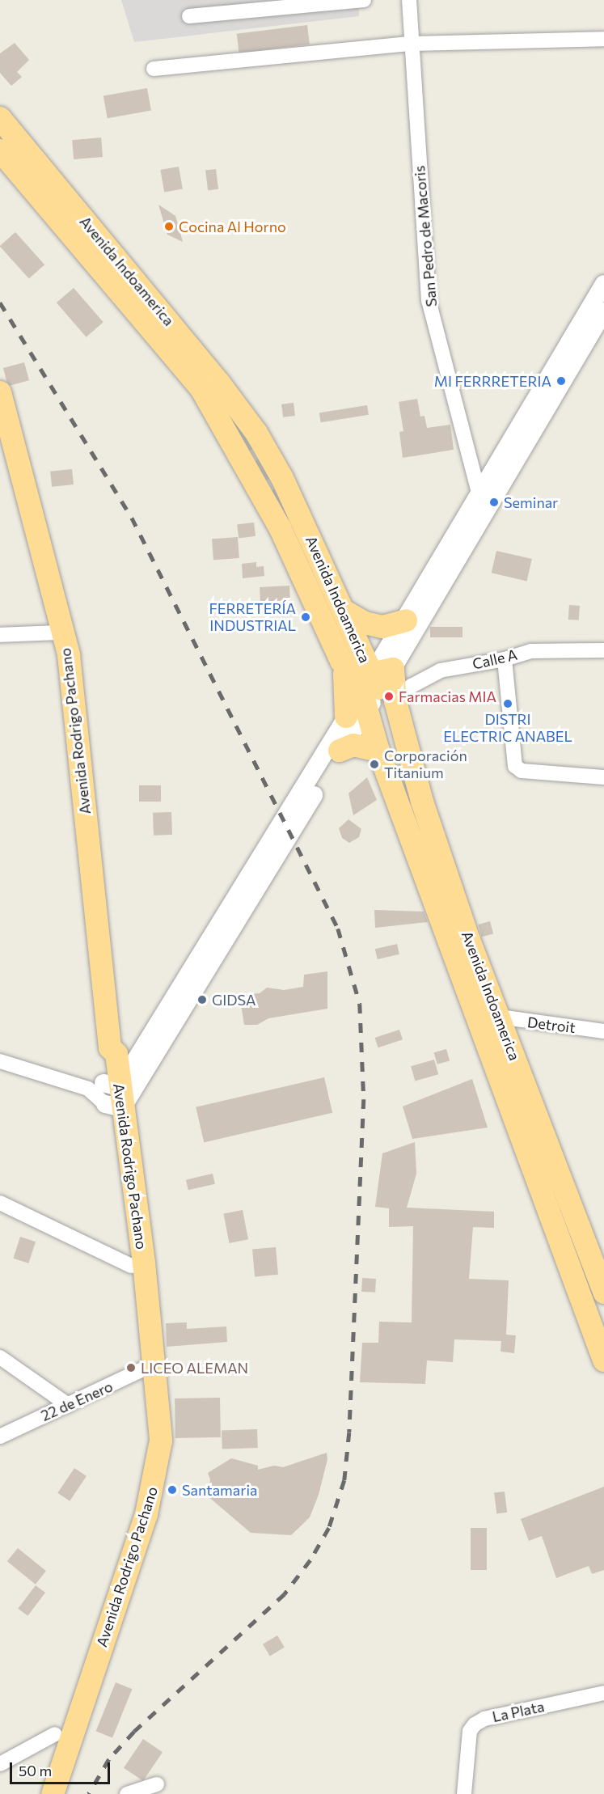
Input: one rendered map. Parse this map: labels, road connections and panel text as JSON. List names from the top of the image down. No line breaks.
{"streets":{"main road":["Avenida Indoamerica","Avenida Rodrigo Pachano"],"street":["San Pedro de Macoris","Calle A","Detroit","22 de Enero","La Plata"]},"crossings":[["Avenida Indoamerica","Calle A"],["Avenida Indoamerica","Detroit"],["Avenida Rodrigo Pachano","22 de Enero"]],"places":["Cocina Al Horno","MI FERRRETERIA","Seminar","FERRETERÍA INDUSTRIAL","Farmacias MIA","DISTRI ELECTRIC ANABEL","Corporación Titanium","GIDSA","LICEO ALEMAN","Santamaria"],"scale_bar":"50 m"}
